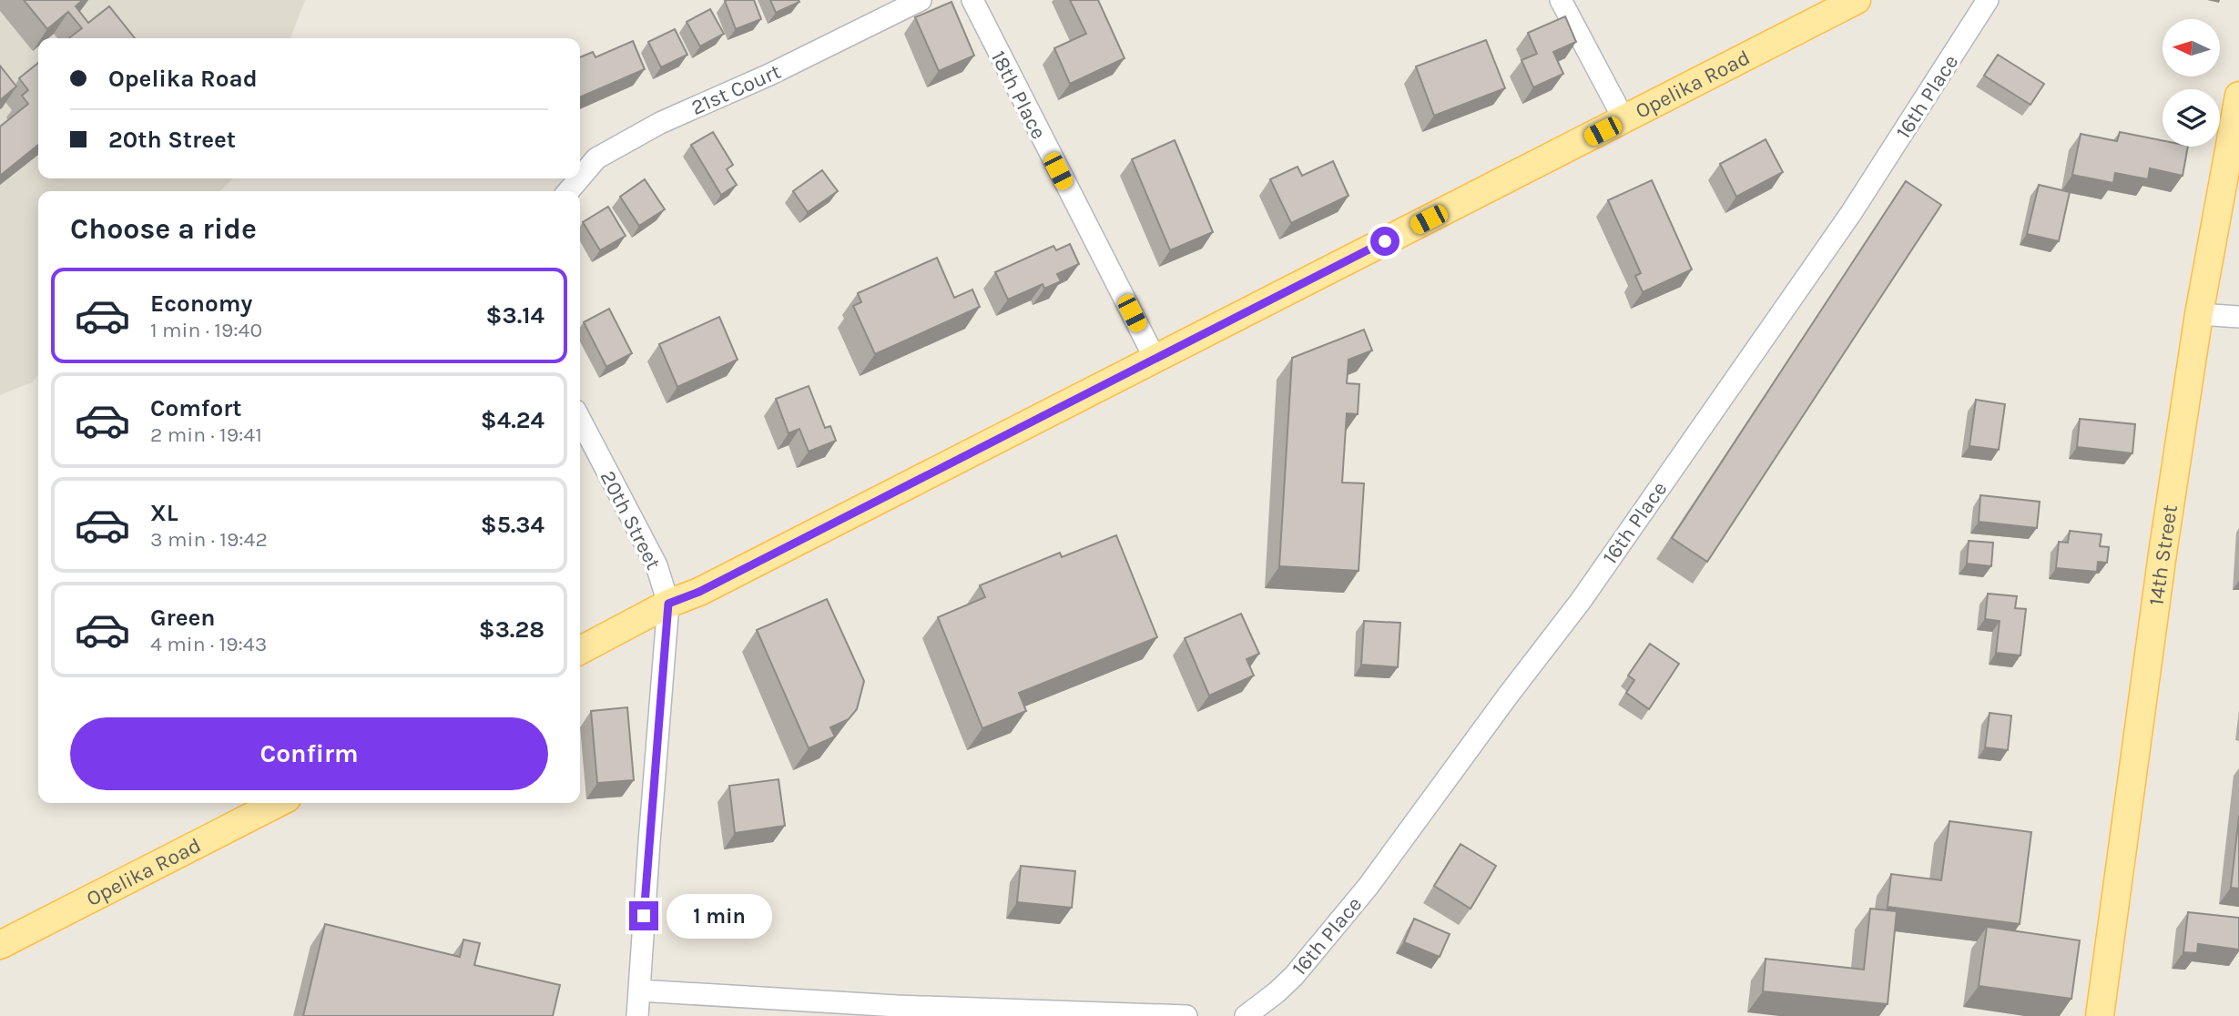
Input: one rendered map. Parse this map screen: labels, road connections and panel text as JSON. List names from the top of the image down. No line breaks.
{"streets":{"main road":["Opelika Road","14th Street"],"street":["21st Court","18th Place","16th Place","20th Street"]},"crossings":[["Opelika Road","18th Place"],["Opelika Road","20th Street"]],"north":"left","page":{"banner":["Opelika Road","20th Street"],"heading":"Choose a ride","list":[{"name":"Economy","note":"1 min · 19:40","value":"$3.14"},{"name":"Comfort","note":"2 min · 19:41","value":"$4.24"},{"name":"XL","note":"3 min · 19:42","value":"$5.34"},{"name":"Green","note":"4 min · 19:43","value":"$3.28"}],"buttons":"Confirm","bubble":"1 min"}}
